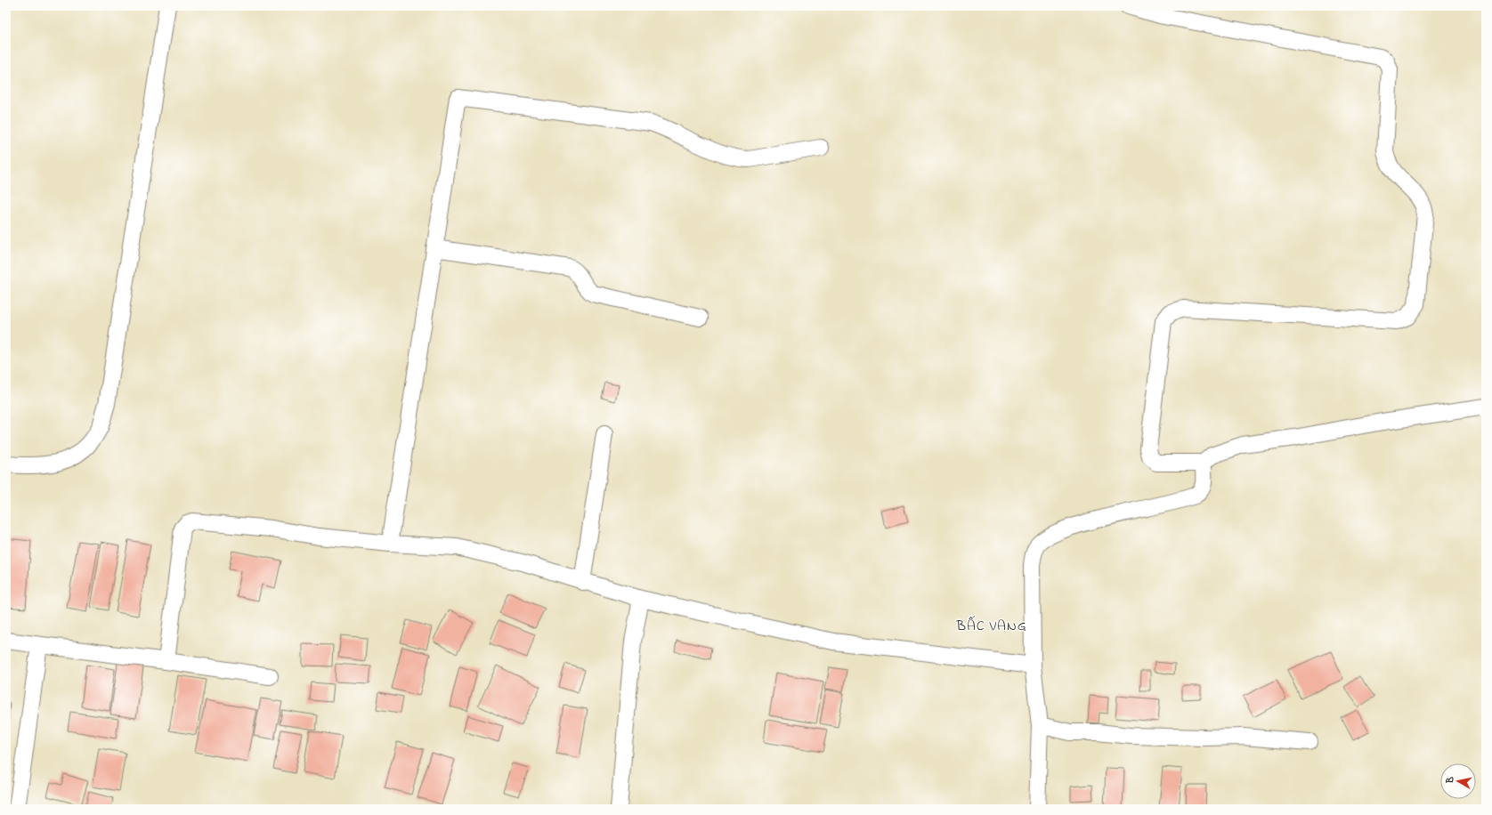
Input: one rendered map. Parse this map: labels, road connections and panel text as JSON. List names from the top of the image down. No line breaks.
{"districts":["BẤC VANG"],"north":"left"}
